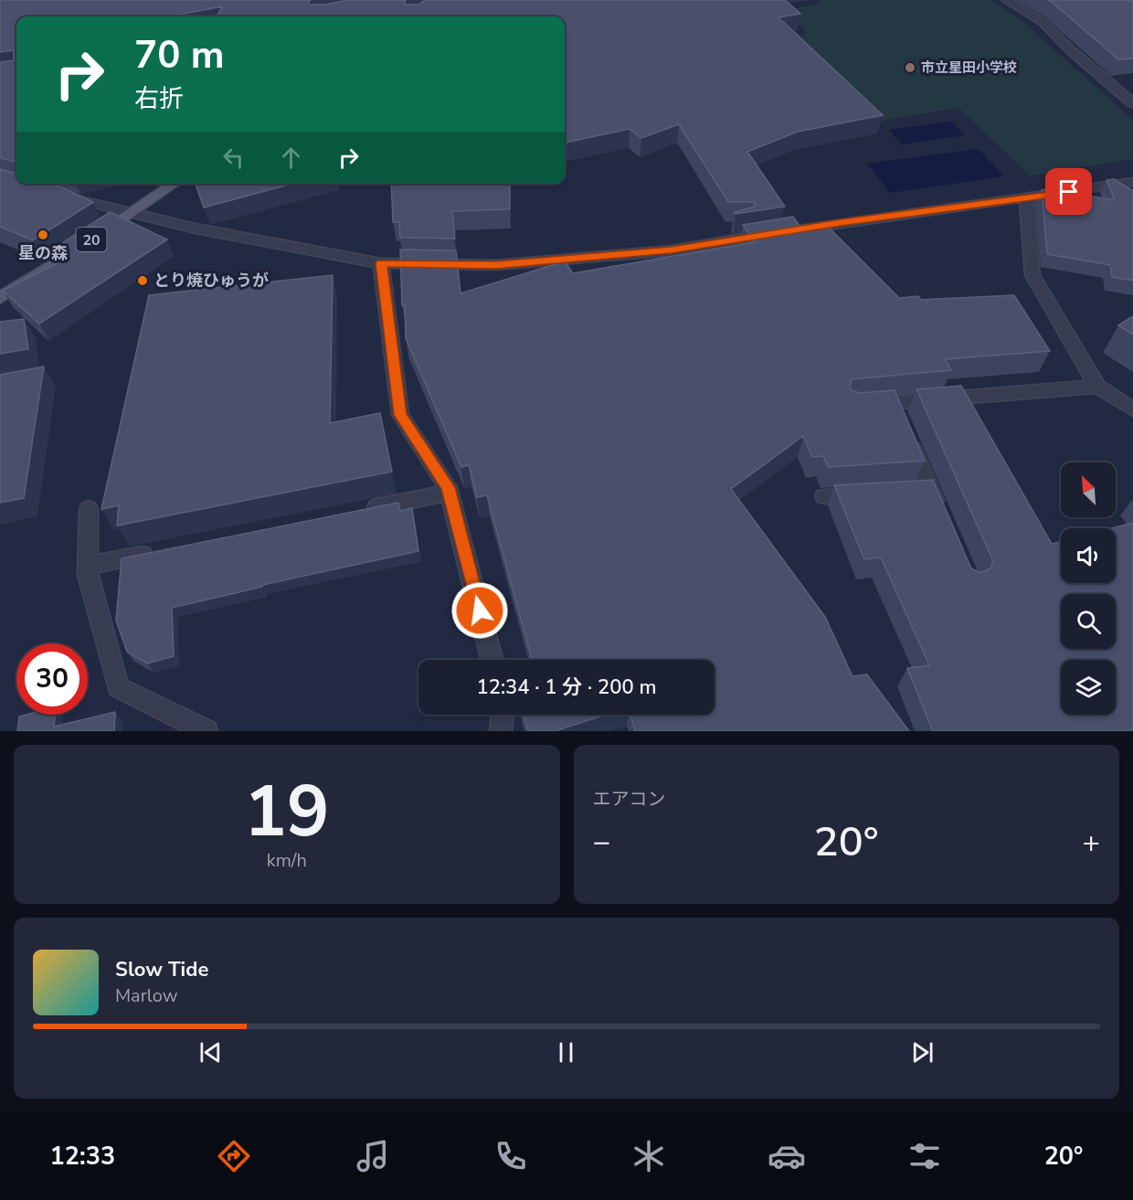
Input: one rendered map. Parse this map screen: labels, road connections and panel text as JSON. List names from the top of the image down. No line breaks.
{"streets":{"main road":["20"]},"places":["市立星田小学校","星の森","とり焼ひゅうが"],"north":"top left","page":{"turn":["70 m","右折"],"limit":"30","trip":"12:34 · 1 分 · 200 m","tile":[["19","km/h"],"エアコン"],"heat":["−","20°","+"],"song":["Slow Tide","Marlow"],"tabs":["12:33","20°"]}}
